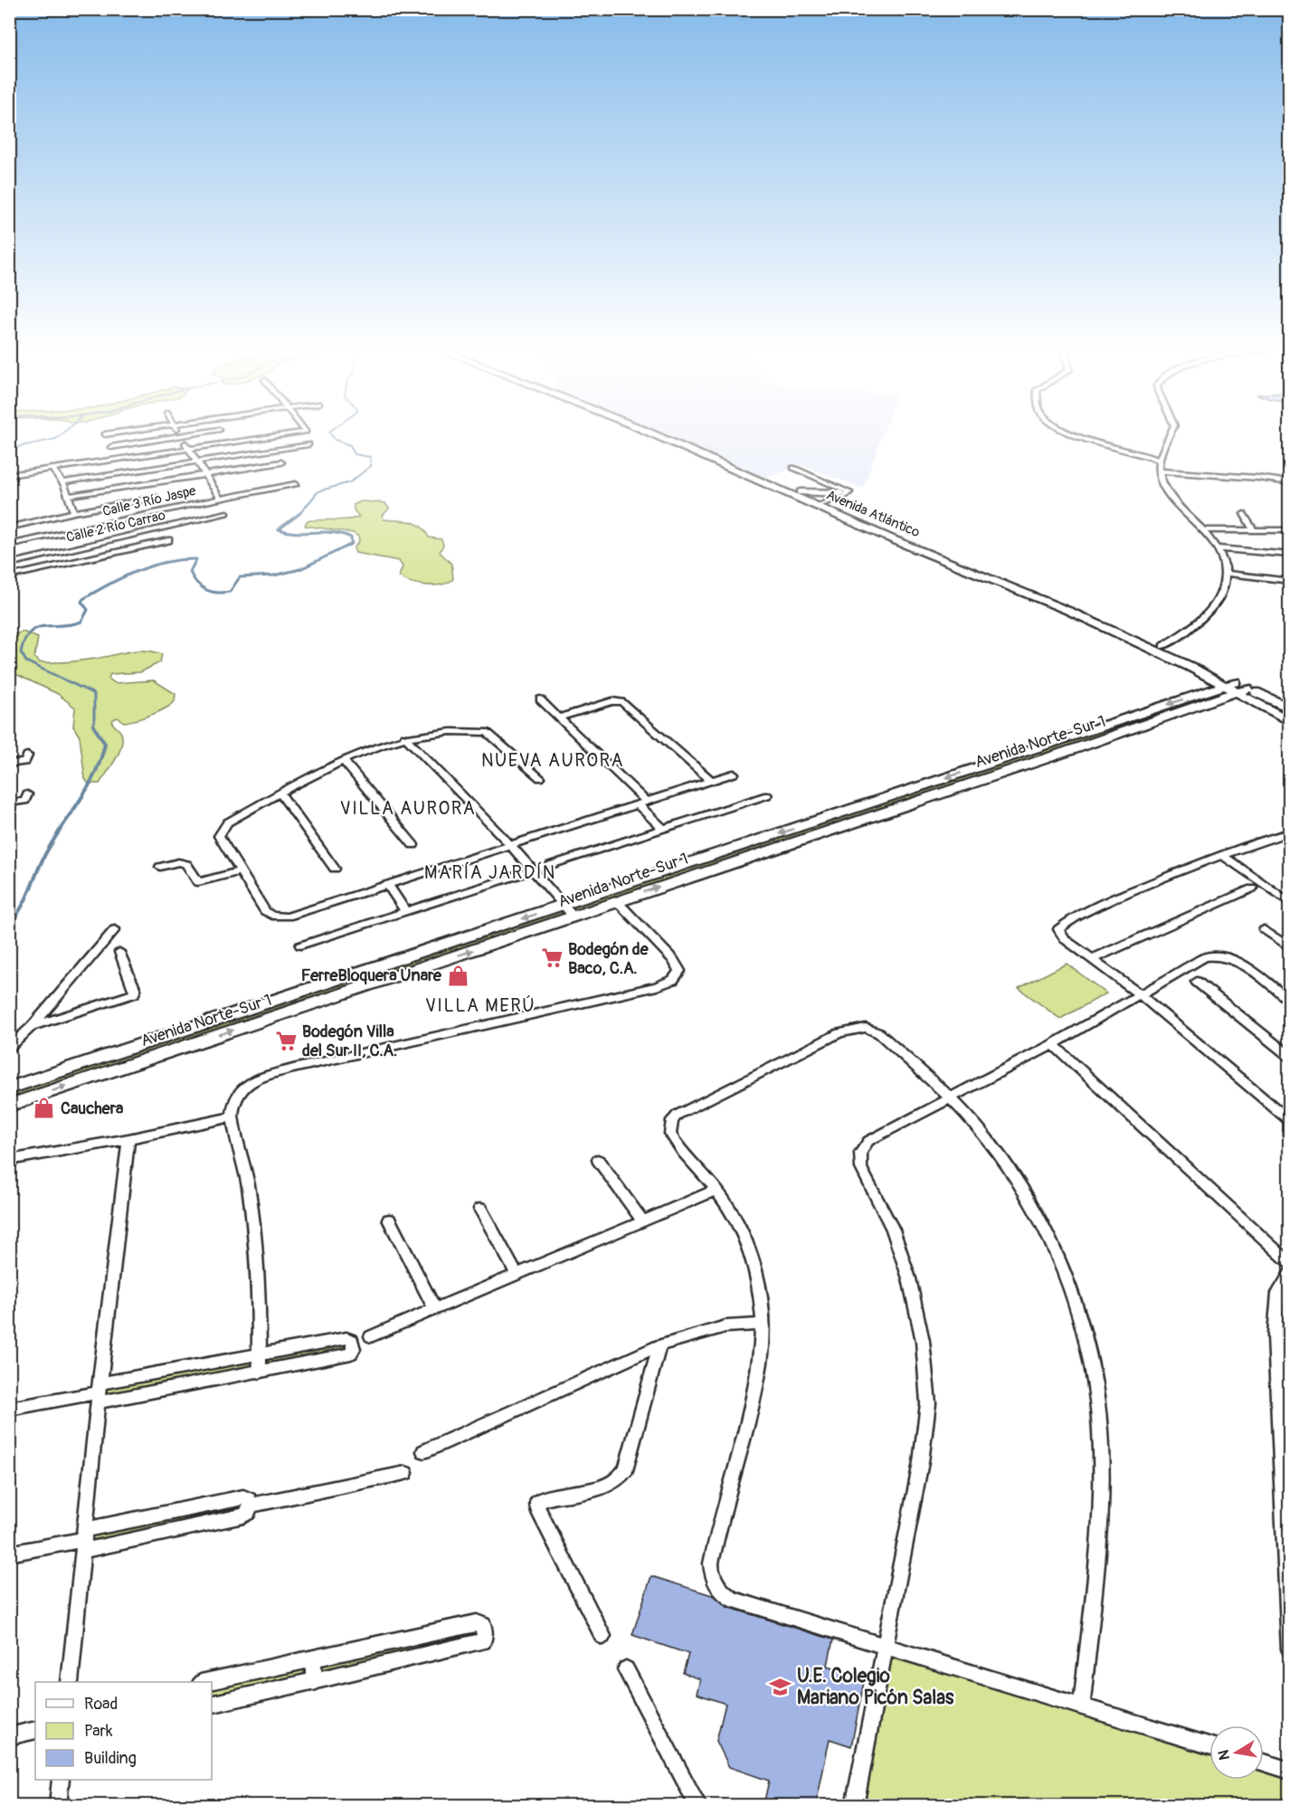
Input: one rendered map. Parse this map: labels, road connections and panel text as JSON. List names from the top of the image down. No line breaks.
{"streets":{"main road":["Avenida Atlántico","Avenida Norte-Sur 1"],"street":["Calle 3 Río Jaspe","Calle 2 Río Carrao"]},"crossings":[["Avenida Atlántico","Avenida Norte-Sur 1"]],"districts":["NUEVA AURORA","VILLA AURORA","MARÍA JARDÍN","VILLA MERÚ"],"places":{"supermarket":["Bodegón de Baco, C.A.","Bodegón Villa del Sur II, C.A."],"shop":["FerreBloquera Unare","Cauchera"],"school or university":["U.E. Colegio Mariano Picón Salas"]},"legend":["Road","Park","Building"],"north":"left"}
